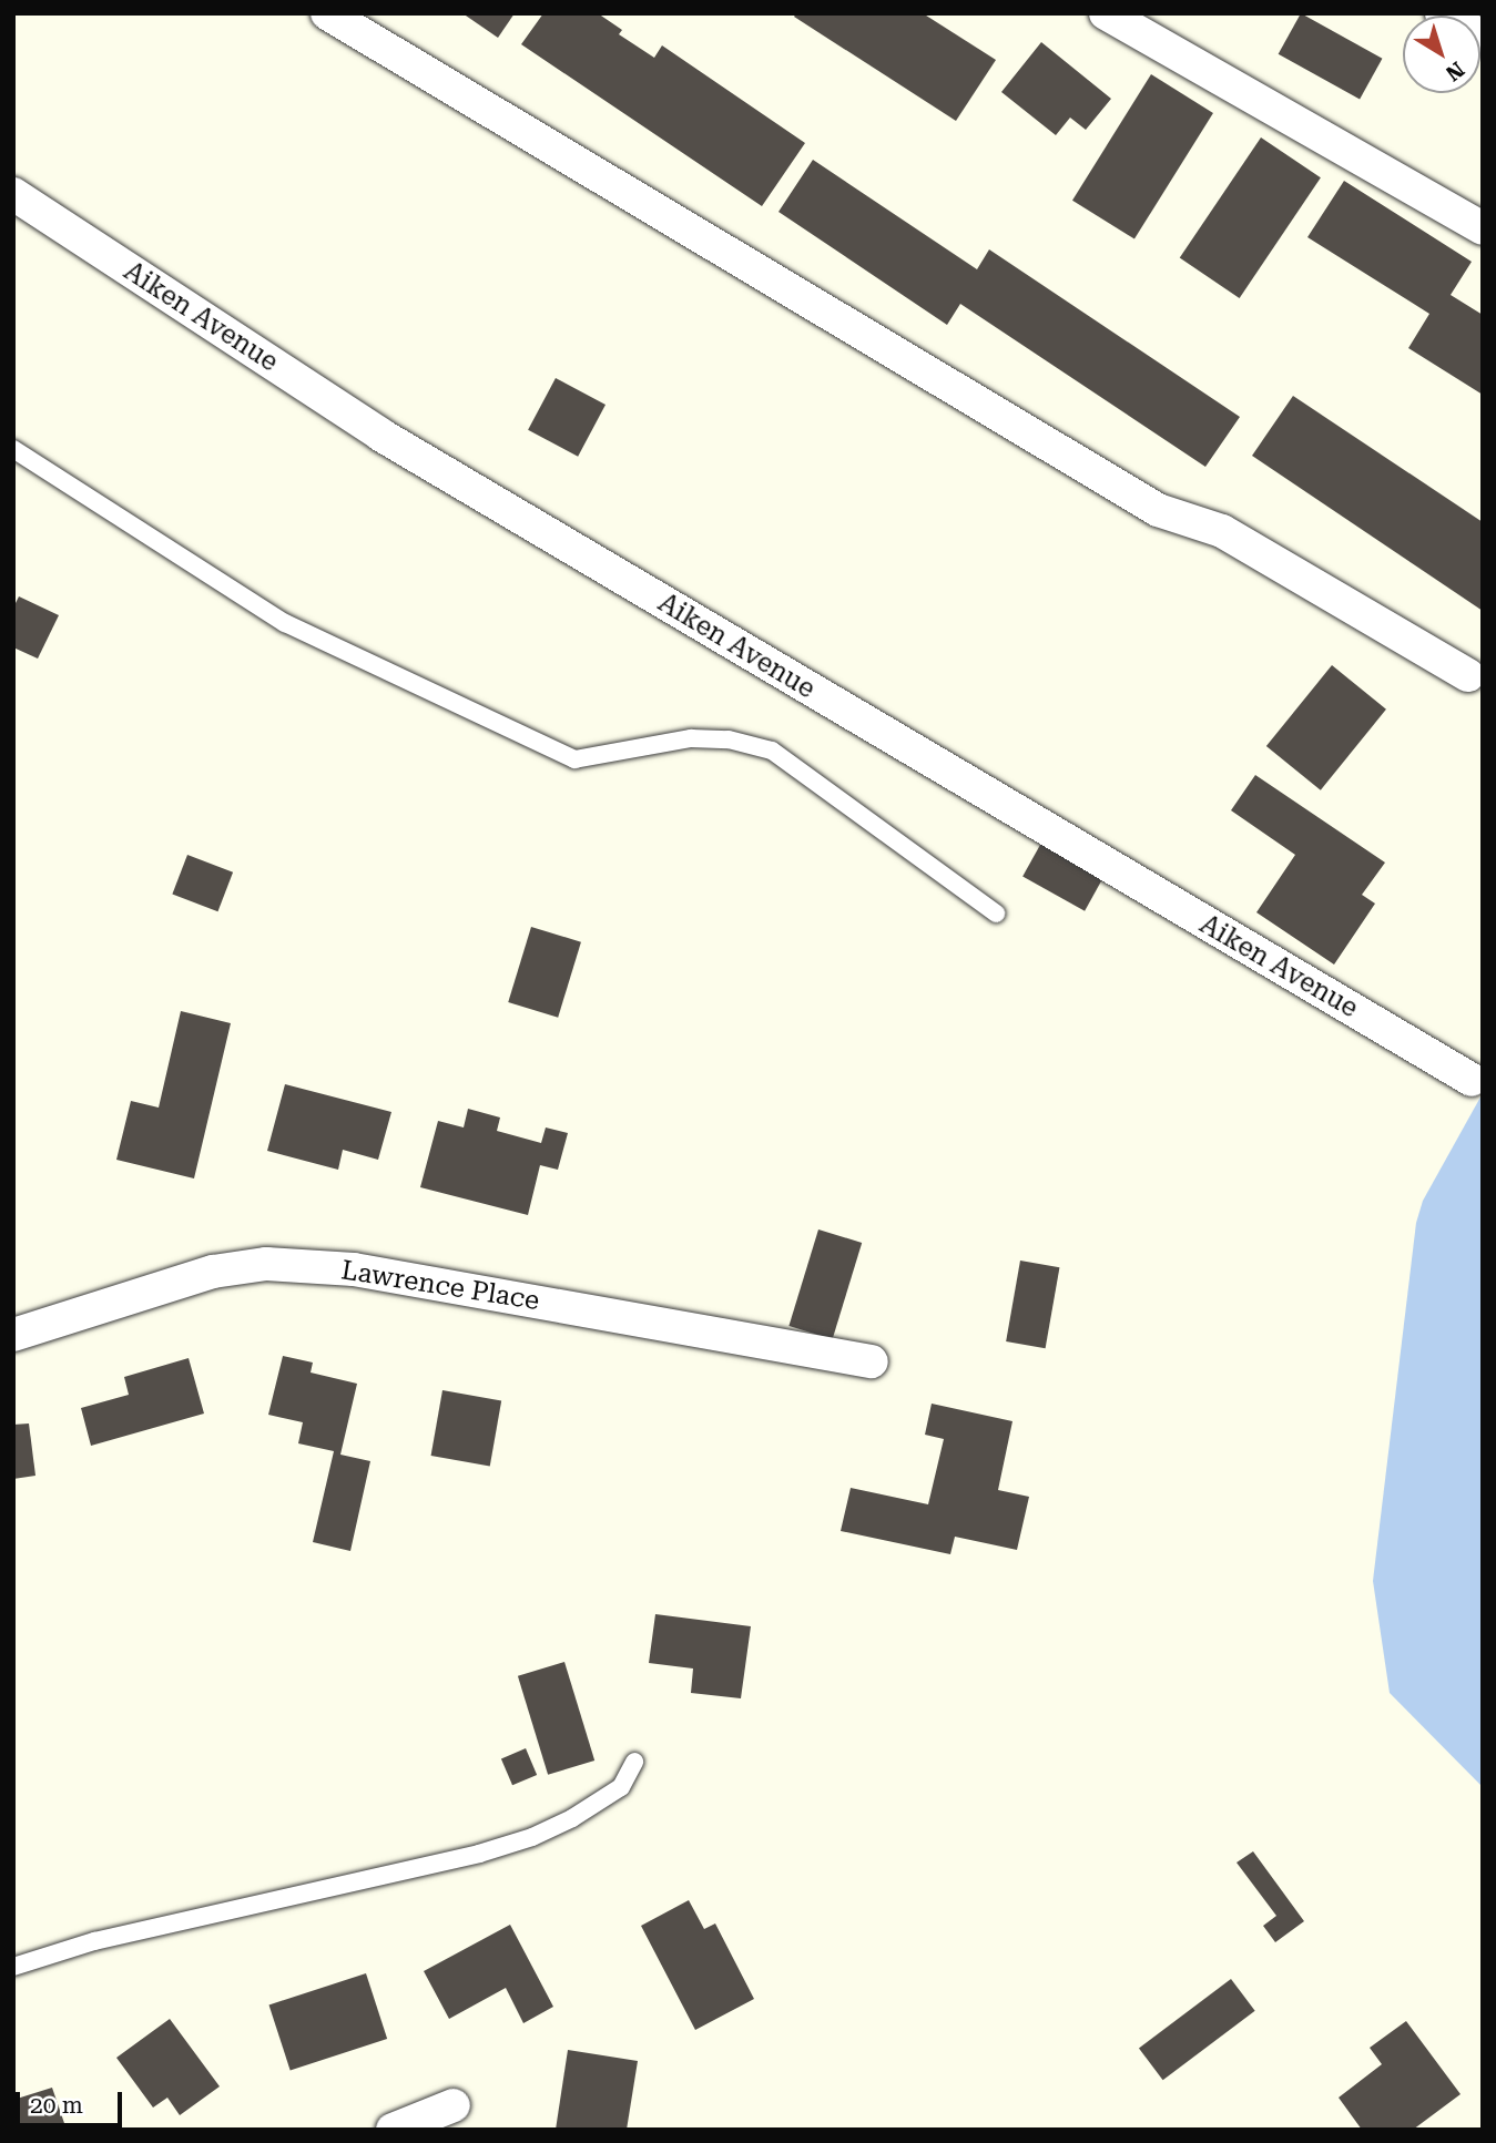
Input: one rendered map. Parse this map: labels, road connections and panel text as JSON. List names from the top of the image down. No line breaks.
{"streets":{"street":["Aiken Avenue","Lawrence Place"]},"scale_bar":"20 m","north":"bottom right"}
